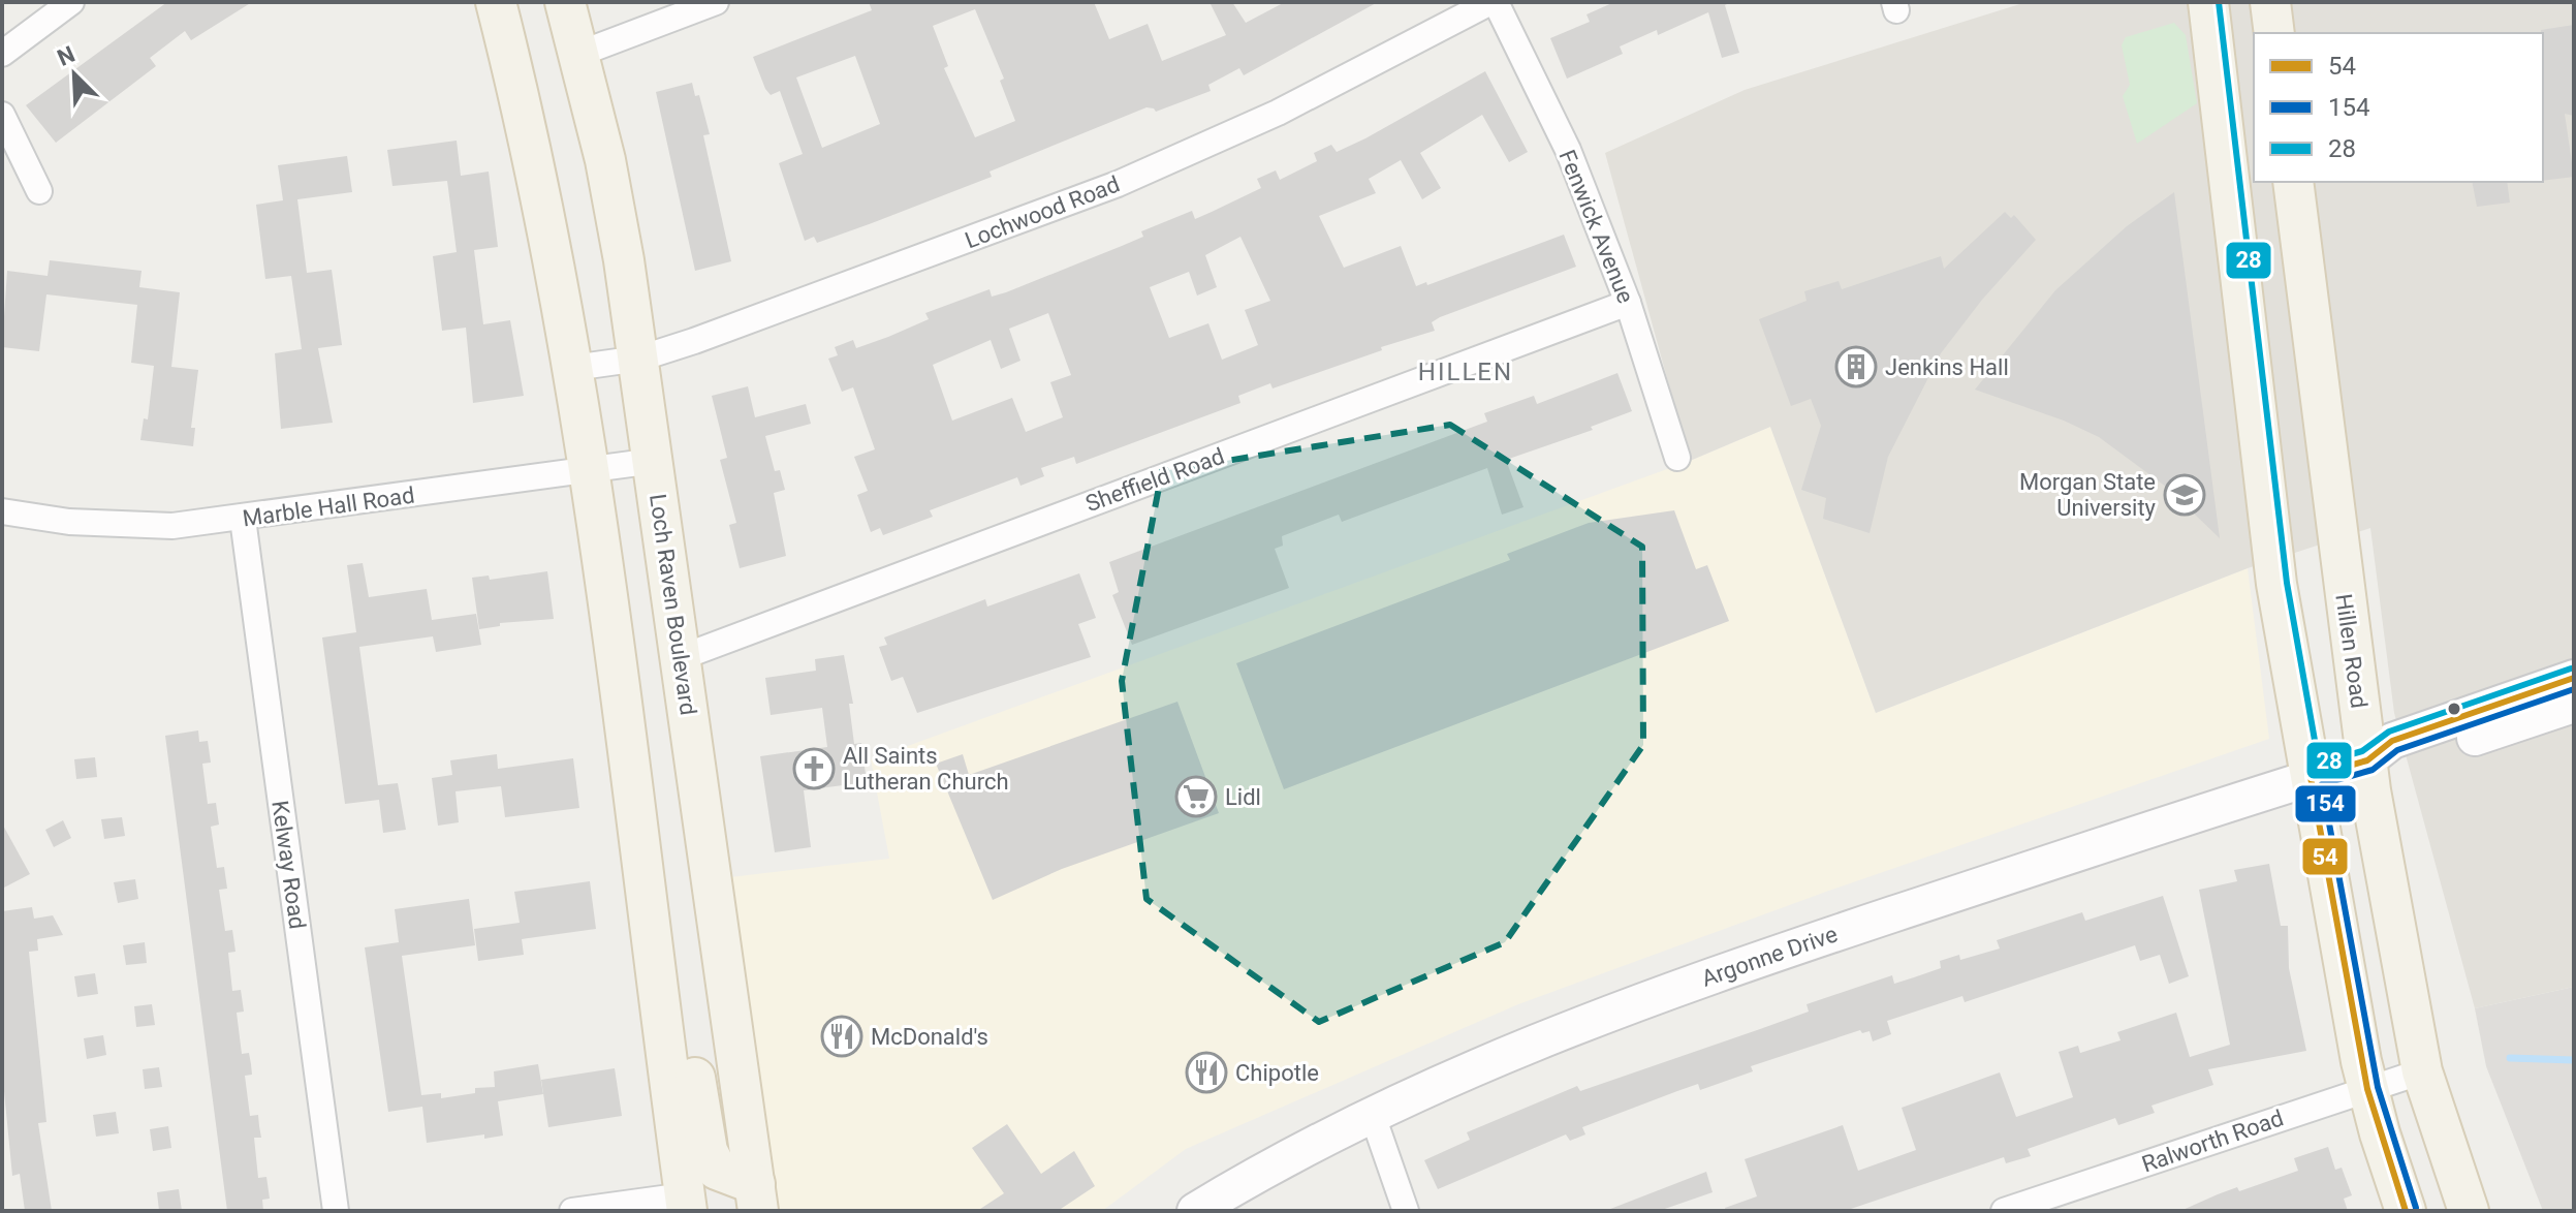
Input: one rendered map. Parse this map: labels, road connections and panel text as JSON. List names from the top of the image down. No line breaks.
{"streets":{"main road":["Loch Raven Boulevard","Hillen Road","Argonne Drive"],"street":["Lochwood Road","Fenwick Avenue","Sheffield Road","Marble Hall Road","Kelway Road","Ralworth Road"]},"crossings":[["Lochwood Road","Fenwick Avenue"],["Lochwood Road","Loch Raven Boulevard"],["Fenwick Avenue","Sheffield Road"],["Sheffield Road","Loch Raven Boulevard"],["Marble Hall Road","Loch Raven Boulevard"],["Marble Hall Road","Kelway Road"],["Hillen Road","Argonne Drive"],["Hillen Road","Ralworth Road"]],"districts":["HILLEN"],"places":{"building":["Jenkins Hall"],"school or university":["Morgan State University"],"church":["All Saints Lutheran Church"],"supermarket":["Lidl"],"restaurant":["McDonald's","Chipotle"]},"lines":["transit line 28","transit line 54","transit line 154"],"legend":["54","154","28"],"north":"top left"}
